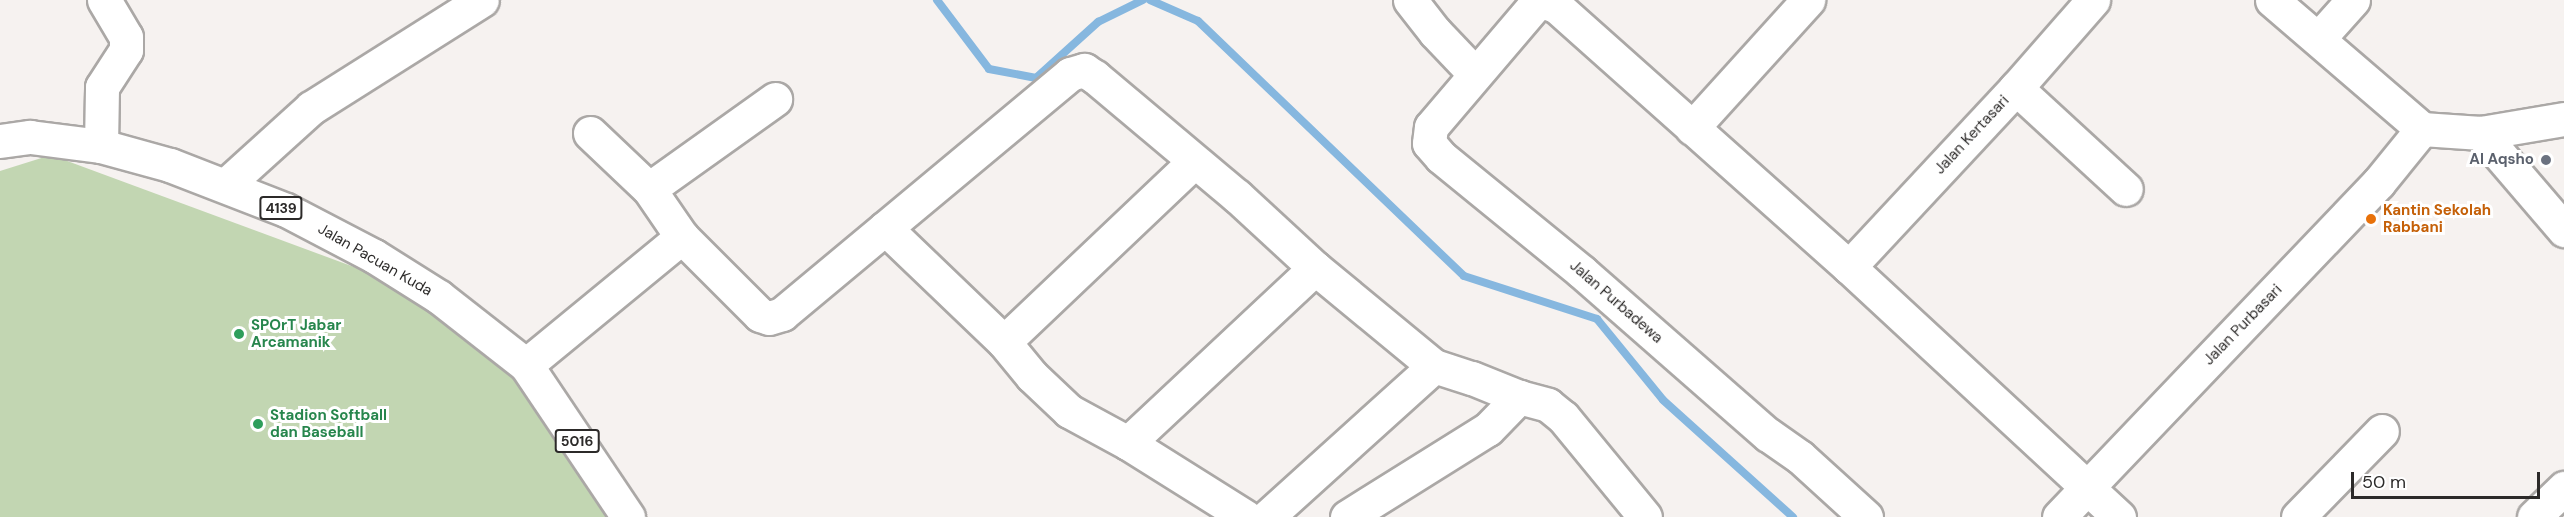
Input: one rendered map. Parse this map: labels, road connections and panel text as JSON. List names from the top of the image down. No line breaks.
{"streets":{"street":["Jalan Kertasari","4139","Jalan Pacuan Kuda","Jalan Purbadewa","Jalan Purbasari","5016"]},"crossings":[["Jalan Pacuan Kuda","5016"]],"places":["Al Aqsho","Kantin Sekolah Rabbani","SPOrT Jabar Arcamanik","Stadion Softball dan Baseball"],"scale_bar":"50 m"}
